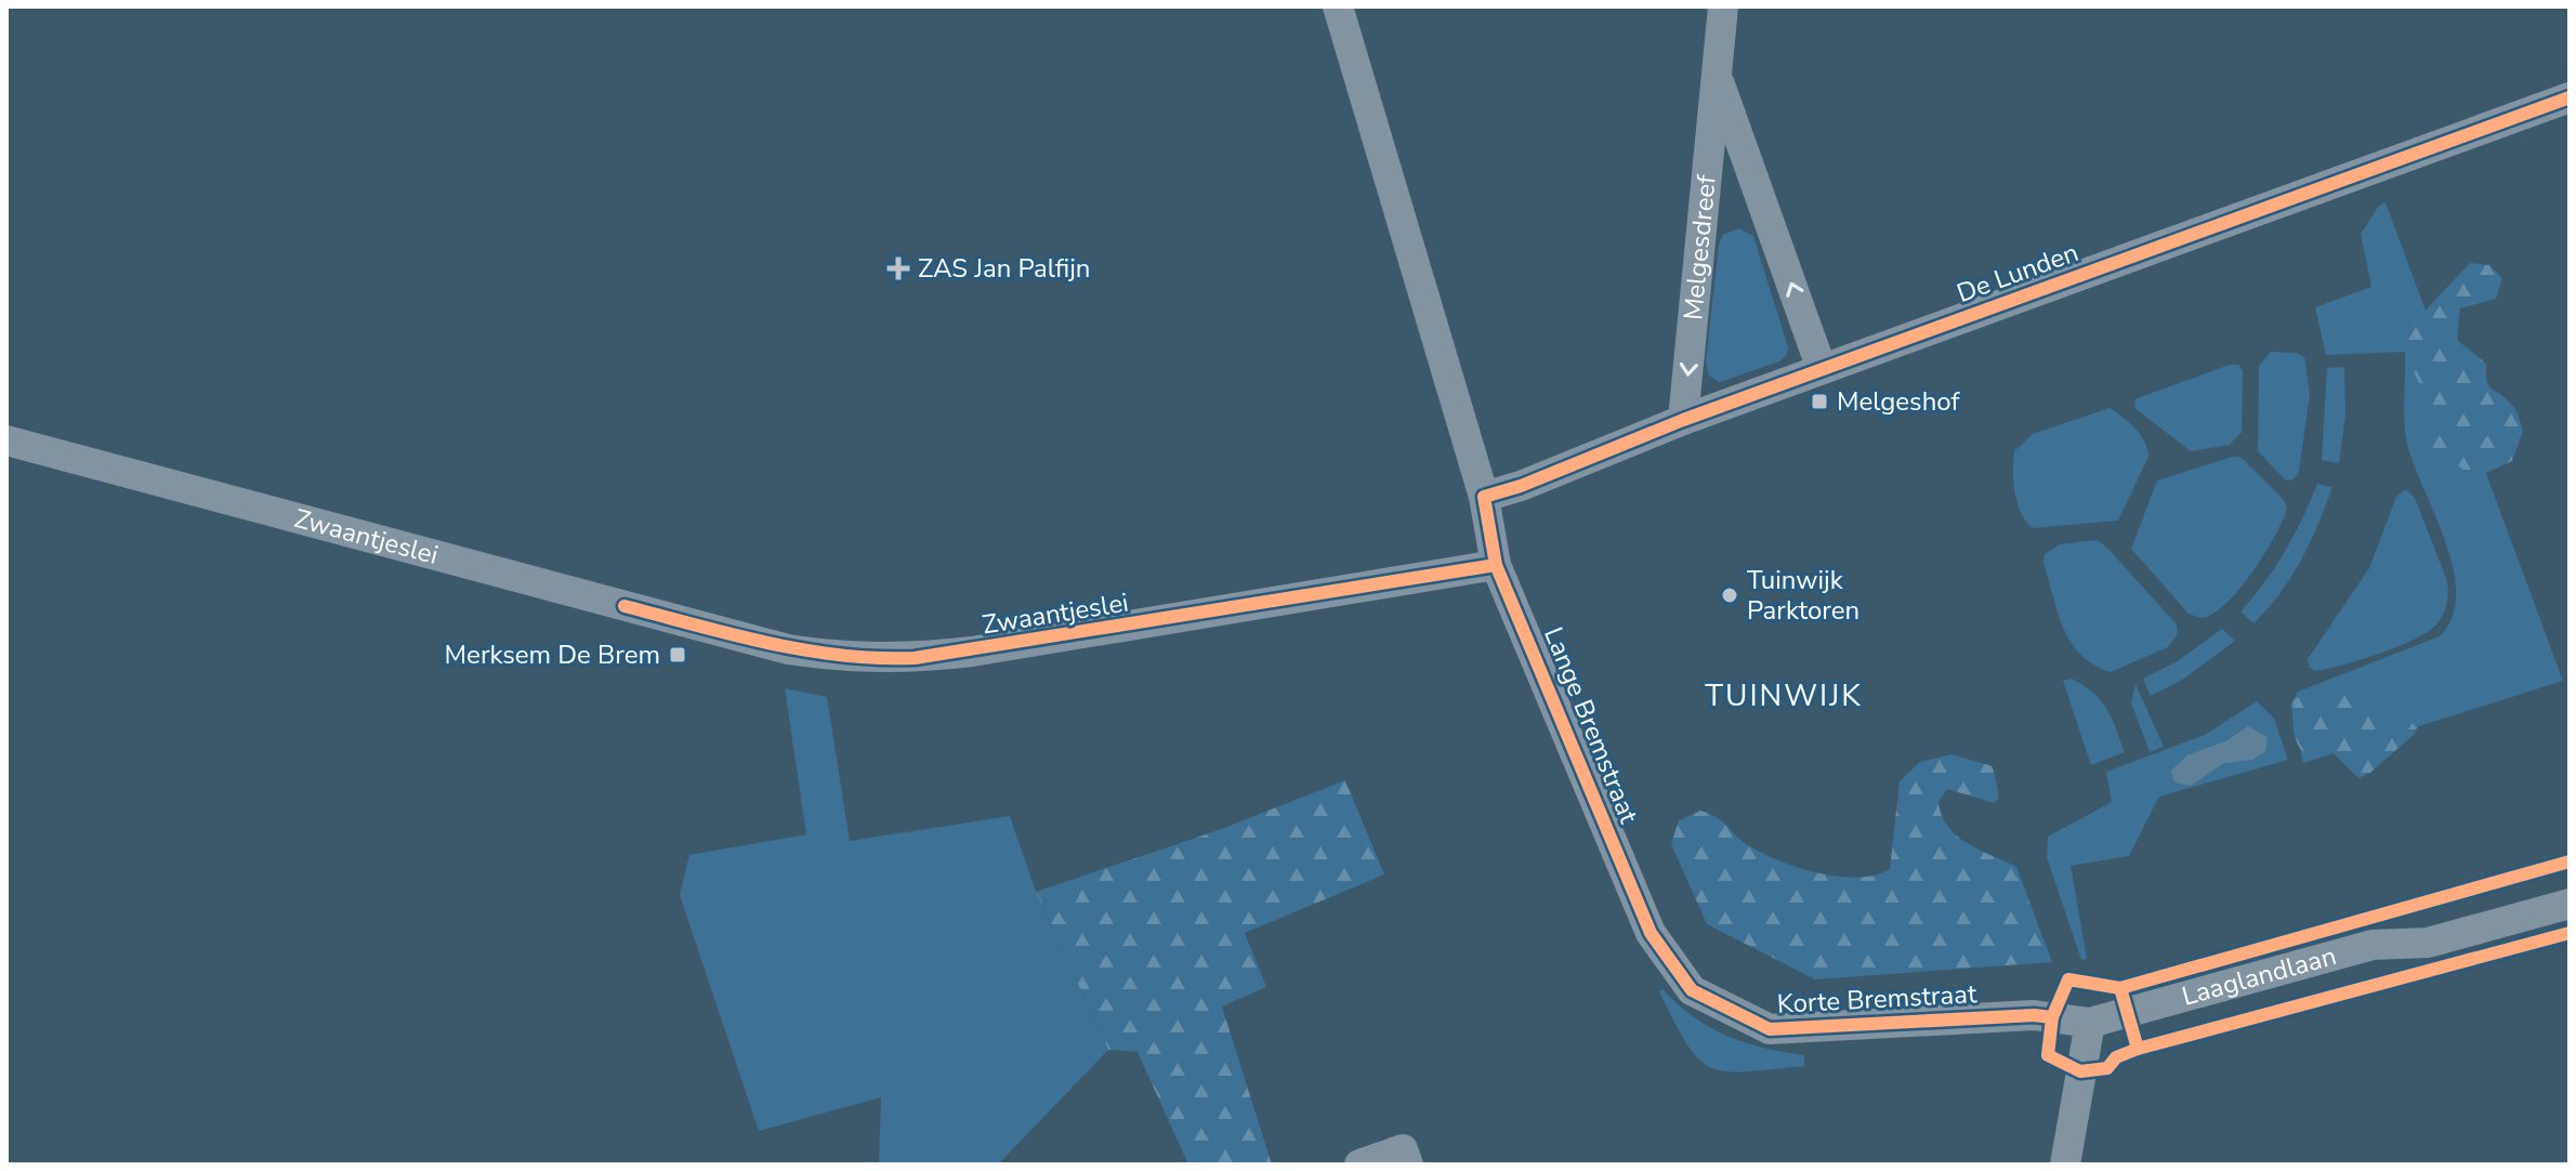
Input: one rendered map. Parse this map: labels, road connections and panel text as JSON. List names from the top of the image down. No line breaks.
{"streets":{"street":["Melgesdreef","De Lunden","Zwaantjeslei","Lange Bremstraat","Laaglandlaan","Korte Bremstraat"]},"crossings":[["Melgesdreef","De Lunden"],["De Lunden","Lange Bremstraat"],["Zwaantjeslei","Lange Bremstraat"],["Lange Bremstraat","Korte Bremstraat"],["Laaglandlaan","Korte Bremstraat"]],"districts":["TUINWIJK"],"places":{"health":["ZAS Jan Palfijn"],"transit":["Melgeshof","Merksem De Brem"],"other":["Tuinwijk Parktoren"]}}
